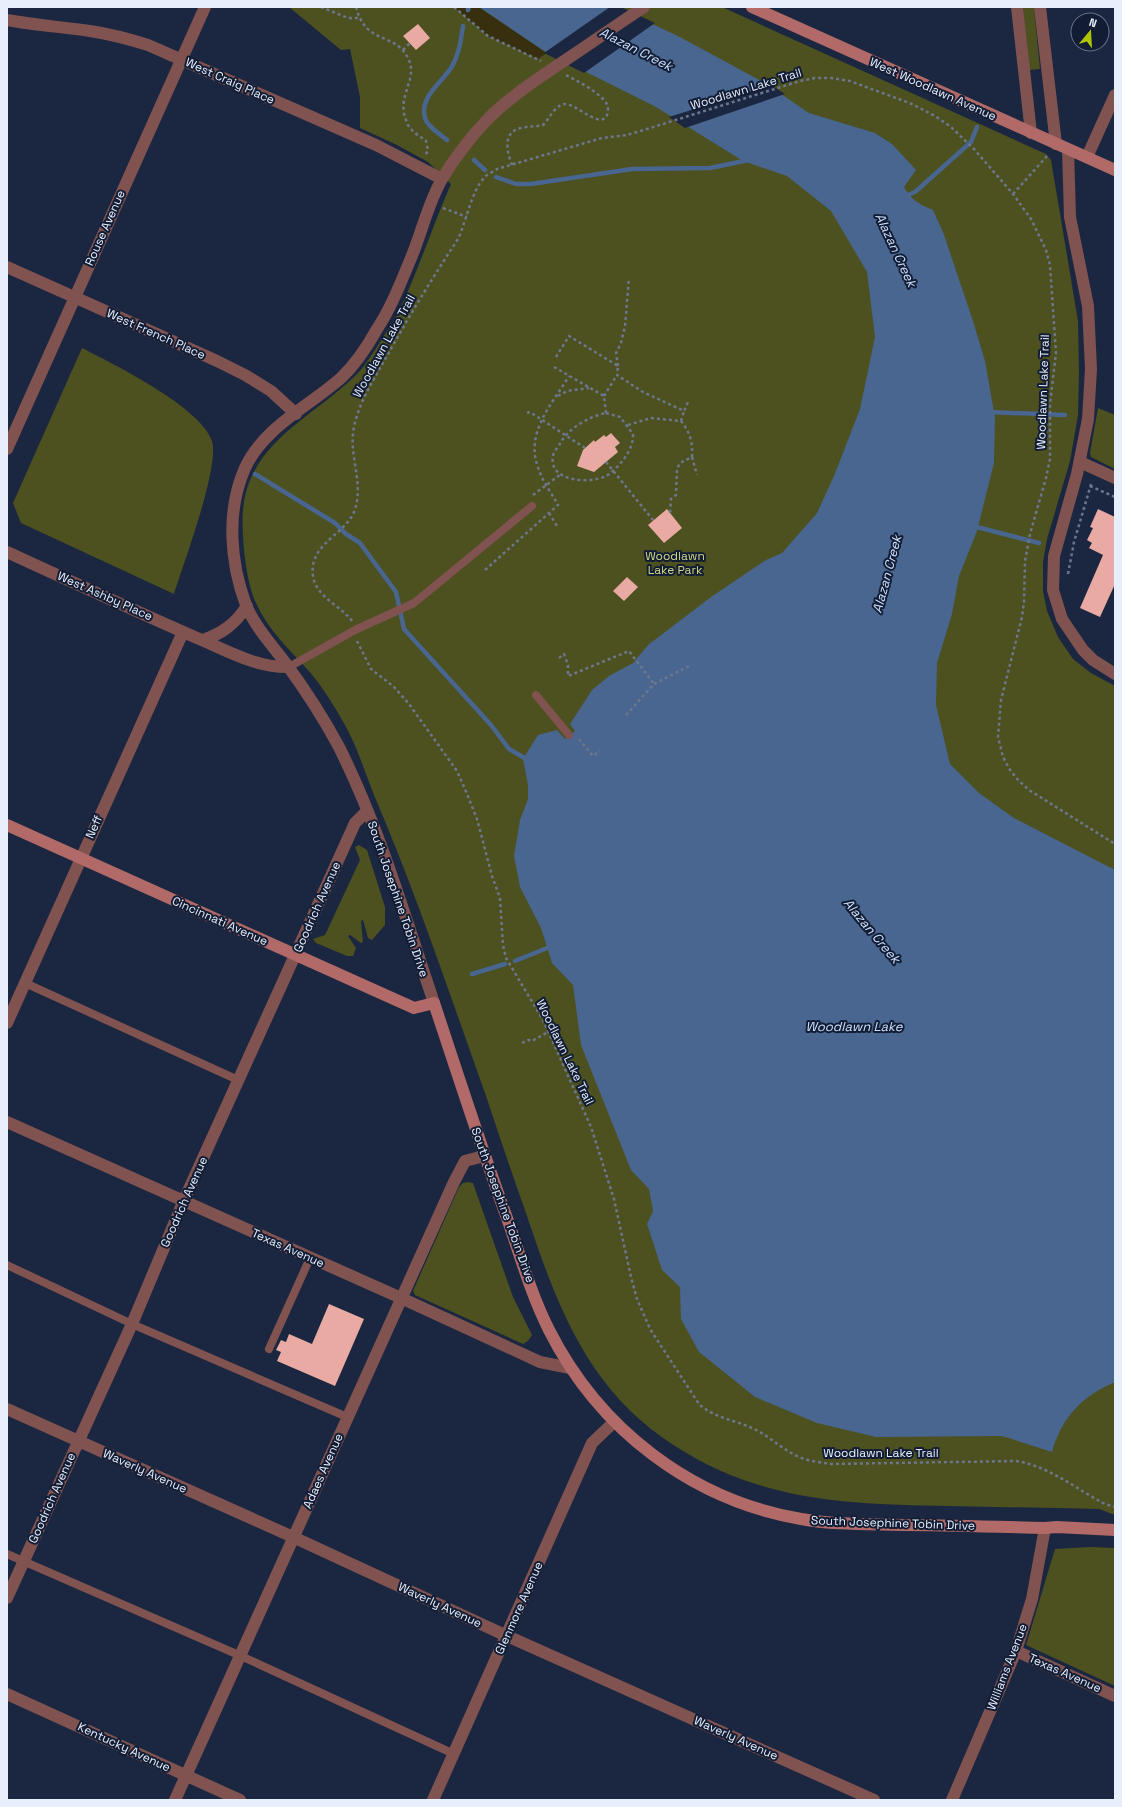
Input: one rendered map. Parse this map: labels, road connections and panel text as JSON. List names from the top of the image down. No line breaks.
{"streets":{"street":["West Craig Place","West Woodlawn Avenue","Rouse Avenue","West French Place","West Ashby Place","Neff","South Josephine Tobin Drive","Goodrich Avenue","Cincinnati Avenue","Texas Avenue","Waverly Avenue","Adaes Avenue","Glenmore Avenue","Williams Avenue","Kentucky Avenue"],"path":["Woodlawn Lake Trail"]},"crossings":[["West Craig Place","Rouse Avenue"],["West Craig Place","South Josephine Tobin Drive"],["Rouse Avenue","West French Place"],["West French Place","South Josephine Tobin Drive"],["West Ashby Place","Neff"],["West Ashby Place","South Josephine Tobin Drive"],["Neff","Cincinnati Avenue"],["South Josephine Tobin Drive","Goodrich Avenue"],["South Josephine Tobin Drive","Cincinnati Avenue"],["South Josephine Tobin Drive","Texas Avenue"],["South Josephine Tobin Drive","Adaes Avenue"],["South Josephine Tobin Drive","Glenmore Avenue"],["South Josephine Tobin Drive","Williams Avenue"],["Goodrich Avenue","Cincinnati Avenue"],["Goodrich Avenue","Texas Avenue"],["Goodrich Avenue","Waverly Avenue"],["Texas Avenue","Adaes Avenue"],["Texas Avenue","Williams Avenue"],["Waverly Avenue","Adaes Avenue"],["Waverly Avenue","Glenmore Avenue"],["Adaes Avenue","Kentucky Avenue"]],"water":["Alazan Creek","Woodlawn Lake"],"parks":["Woodlawn Lake Park"],"north":"top"}
